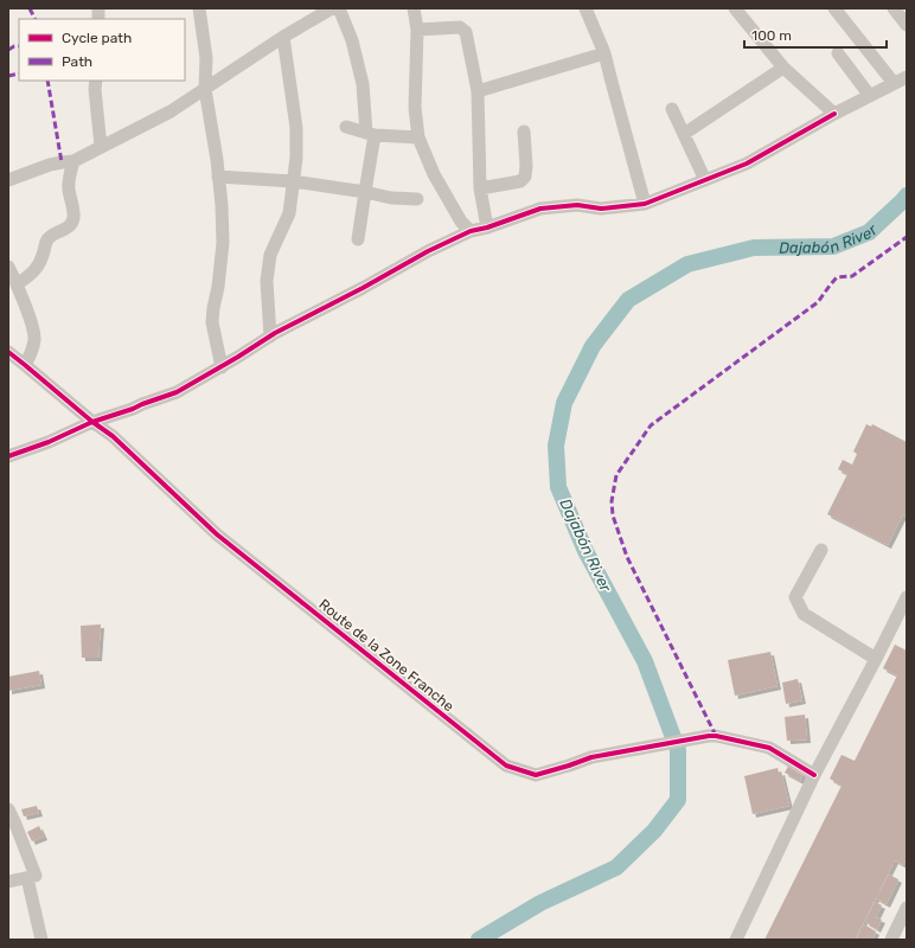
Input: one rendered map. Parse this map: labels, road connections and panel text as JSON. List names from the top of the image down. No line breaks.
{"streets":{"street":["Route de la Zone Franche"]},"water":["Dajabón River"],"legend":["Cycle path","Path"],"scale_bar":"100 m"}
